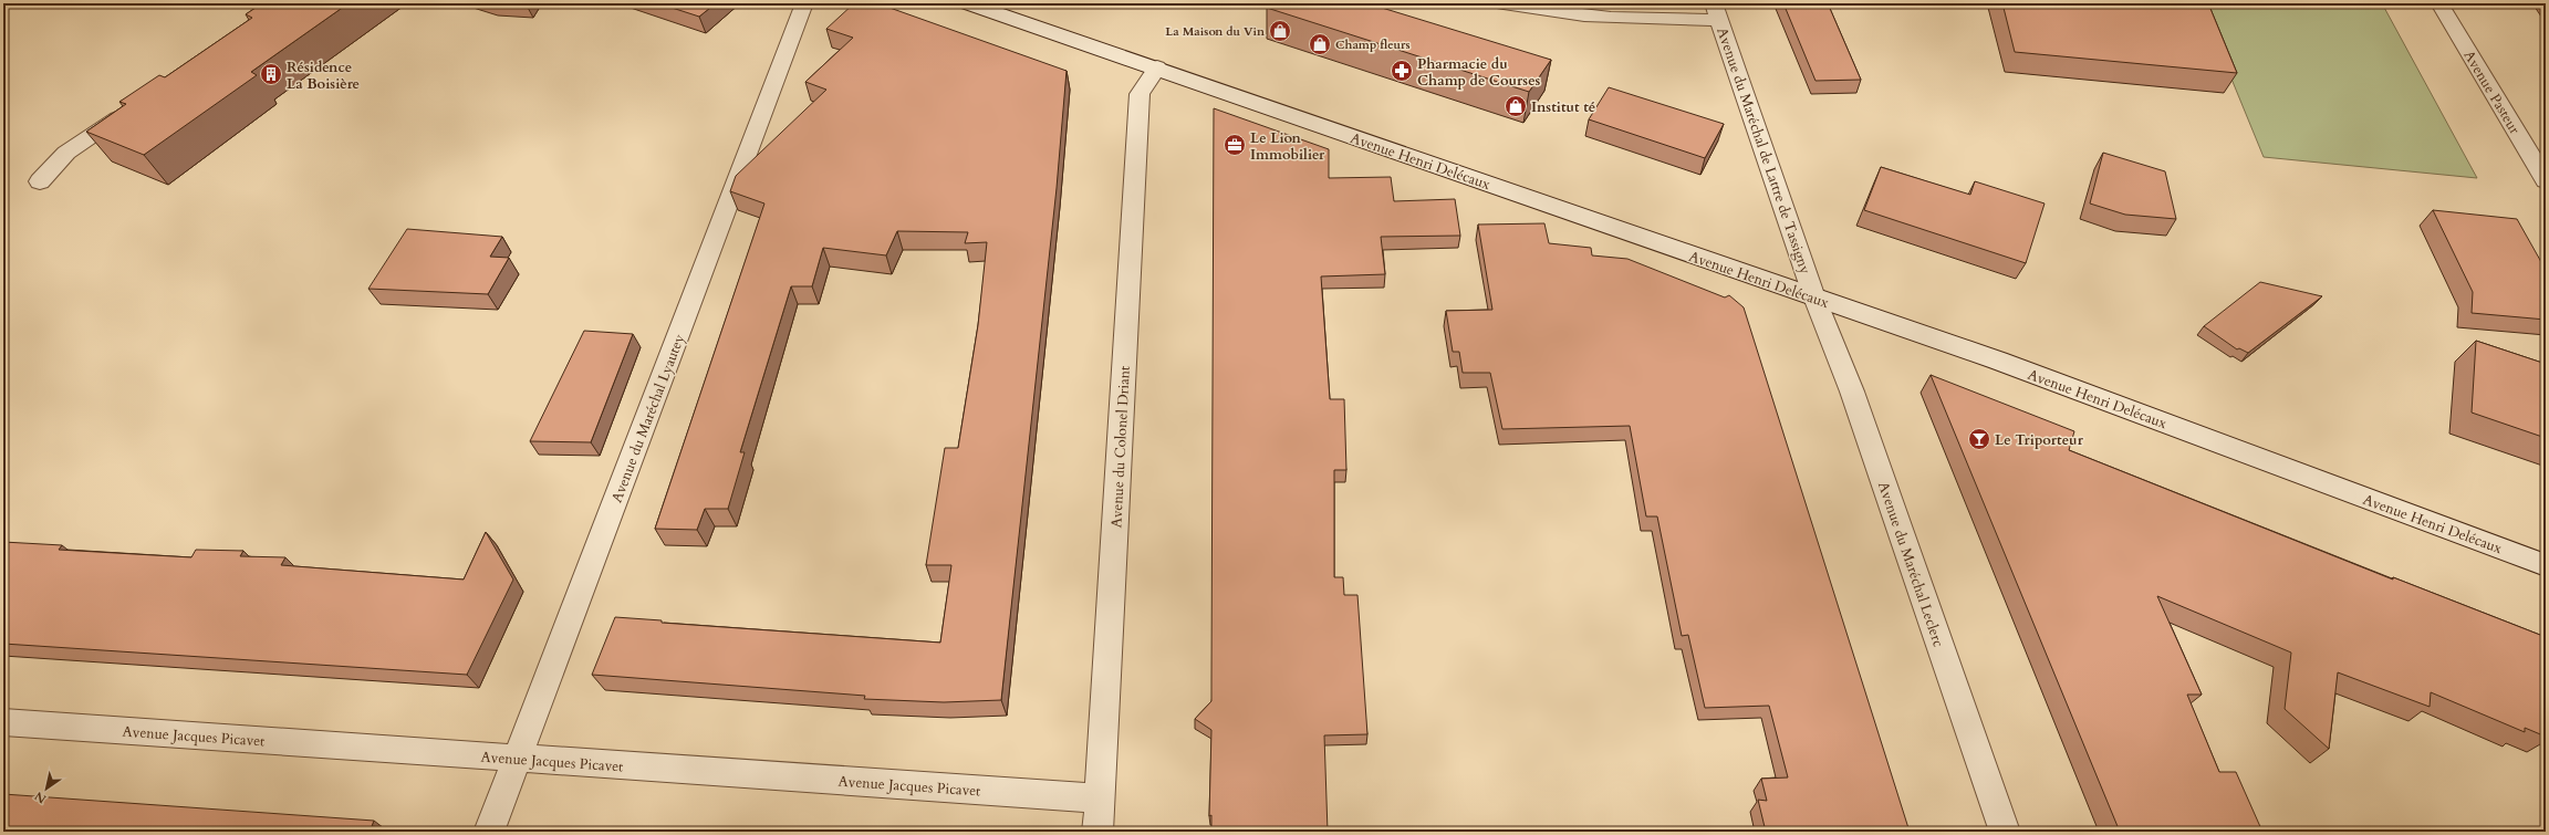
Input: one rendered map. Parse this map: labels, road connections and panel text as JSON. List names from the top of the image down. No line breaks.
{"streets":{"street":["Avenue Pasteur","Avenue du Maréchal de Lattre de Tassigny","Avenue Henri Delécaux","Avenue du Maréchal Lyautey","Avenue du Colonel Driant","Avenue du Maréchal Leclerc","Avenue Jacques Picavet"]},"crossings":[["Avenue du Maréchal de Lattre de Tassigny","Avenue Henri Delécaux"],["Avenue du Maréchal de Lattre de Tassigny","Avenue du Maréchal Leclerc"],["Avenue Henri Delécaux","Avenue du Colonel Driant"],["Avenue Henri Delécaux","Avenue du Maréchal Leclerc"],["Avenue du Maréchal Lyautey","Avenue Jacques Picavet"],["Avenue du Colonel Driant","Avenue Jacques Picavet"]],"places":{"shop":["La Maison du Vin","Champ fleurs","Institut té"],"pharmacy":["Pharmacie du Champ de Courses"],"building":["Résidence La Boisière"],"office":["Le Lion Immobilier"],"bar":["Le Triporteur"]},"north":"bottom left"}
